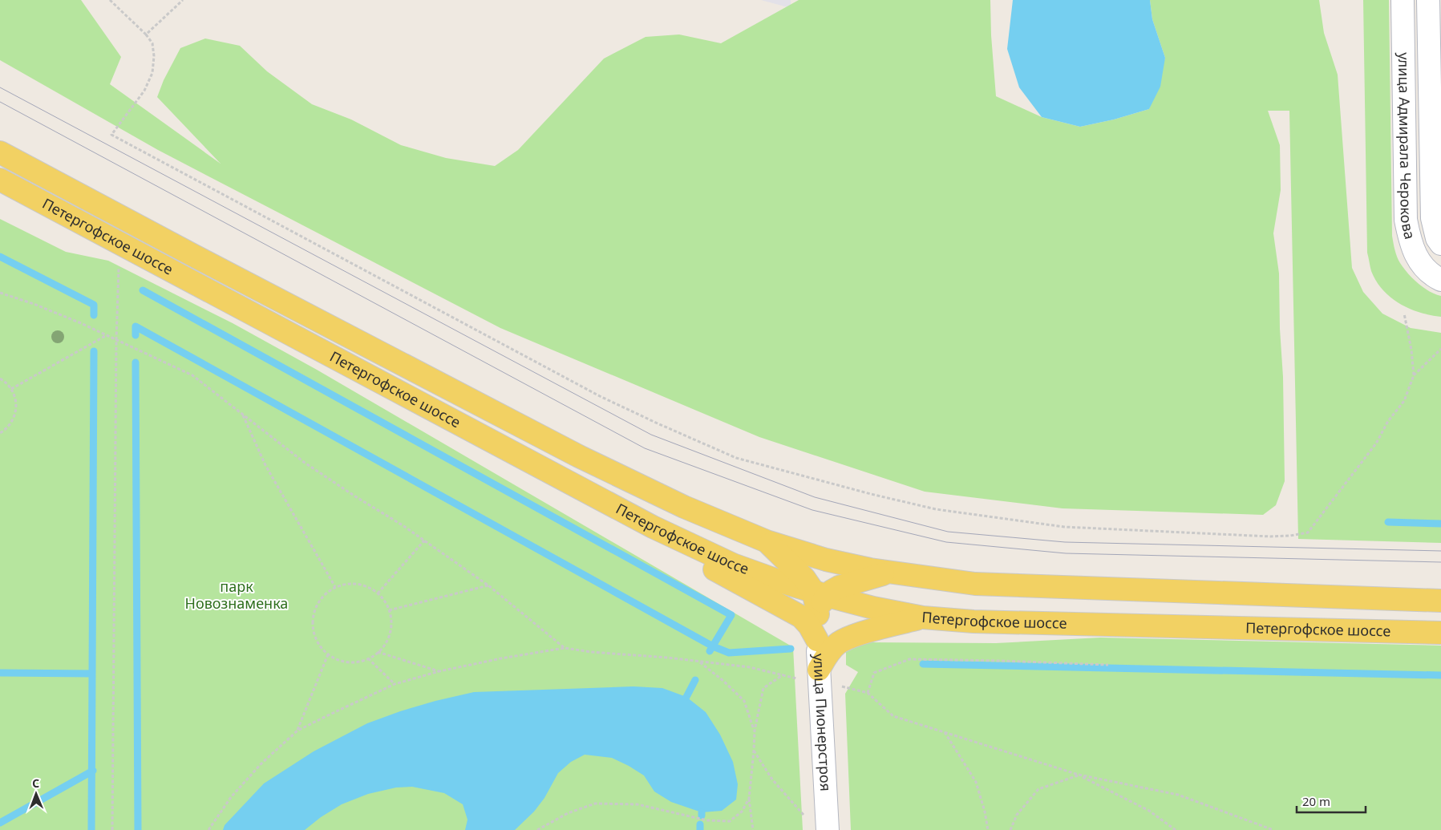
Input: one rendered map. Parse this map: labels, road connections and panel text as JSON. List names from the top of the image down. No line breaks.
{"streets":{"main road":["Петергофское шоссе"],"street":["улица Адмирала Черокова","улица Пионерстроя"]},"crossings":[["Петергофское шоссе","улица Пионерстроя"]],"parks":["парк Новознаменка"],"scale_bar":"20 m","north":"top"}
